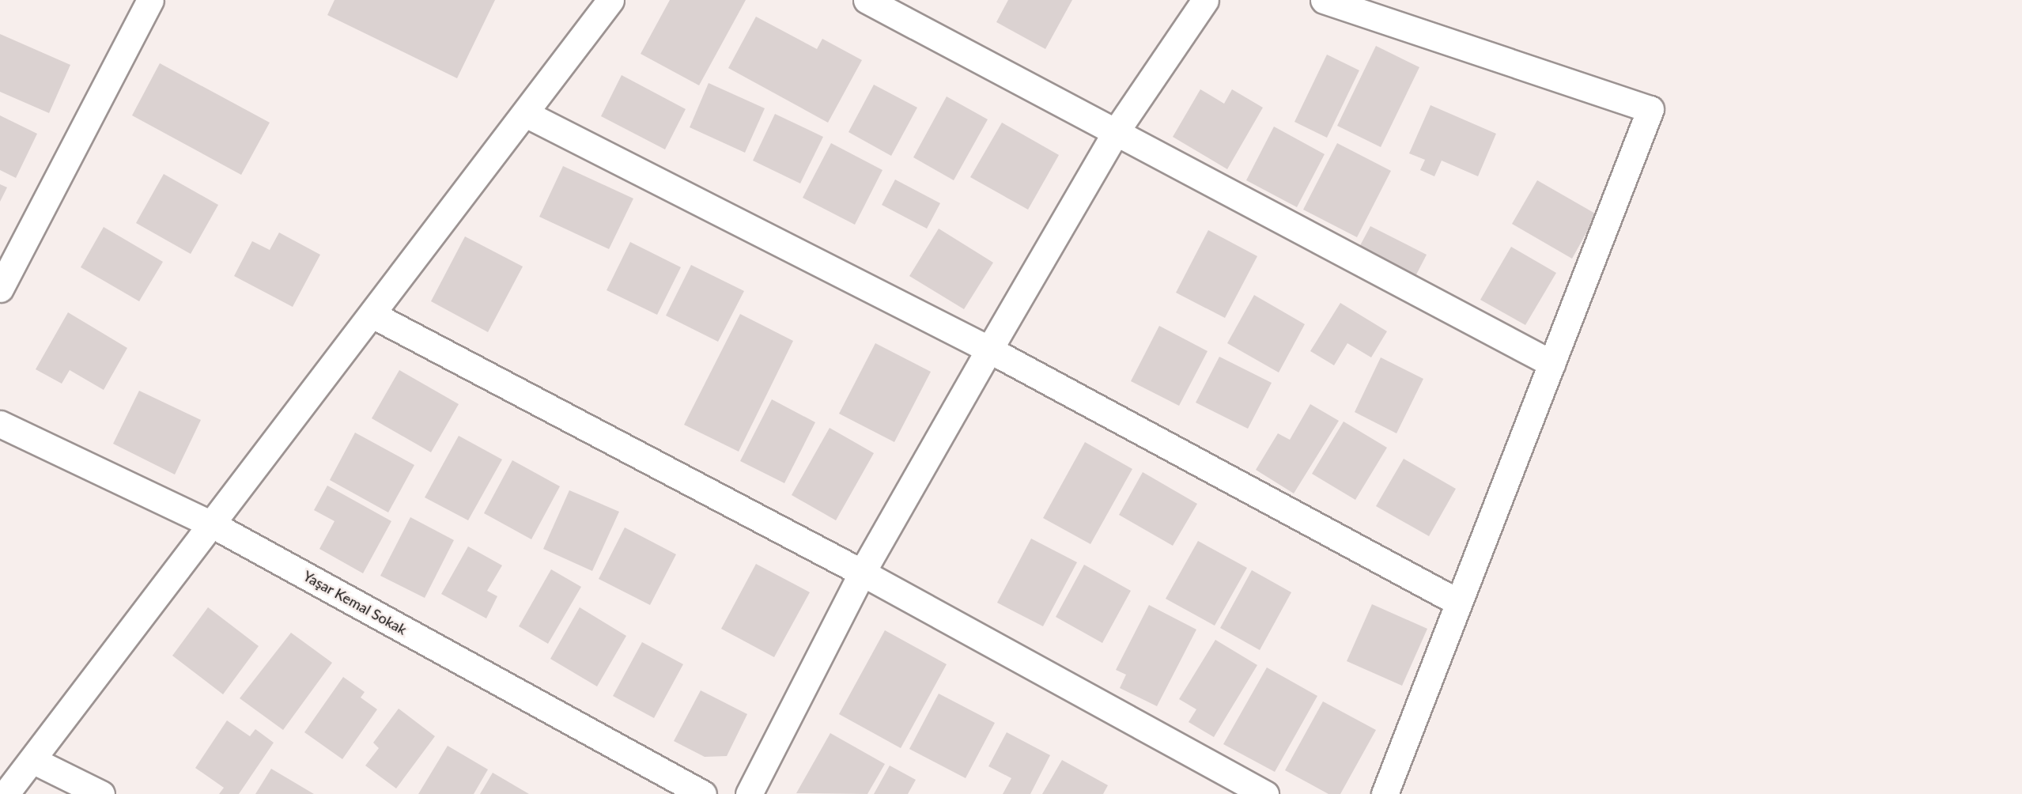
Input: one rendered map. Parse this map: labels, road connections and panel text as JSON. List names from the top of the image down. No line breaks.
{"streets":{"street":["Yaşar Kemal Sokak"]}}
